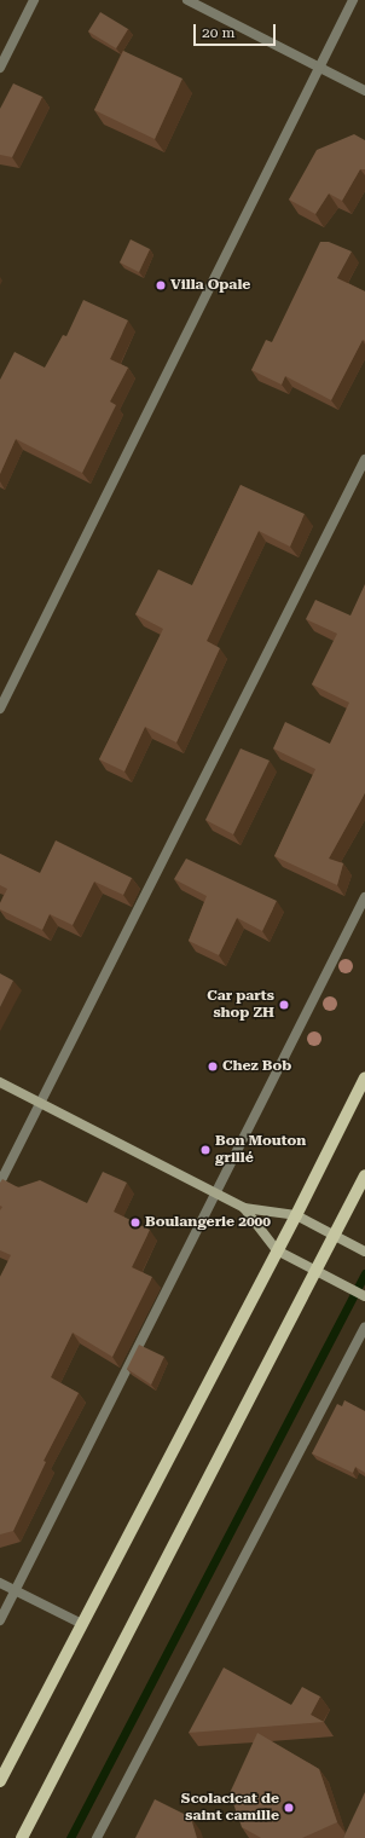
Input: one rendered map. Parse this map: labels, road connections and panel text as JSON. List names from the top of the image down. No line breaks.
{"places":["Villa Opale","Car parts shop ZH","Chez Bob","Bon Mouton grillé","Boulangerie 2000","Scolacicat de saint camille"],"scale_bar":"20 m"}
